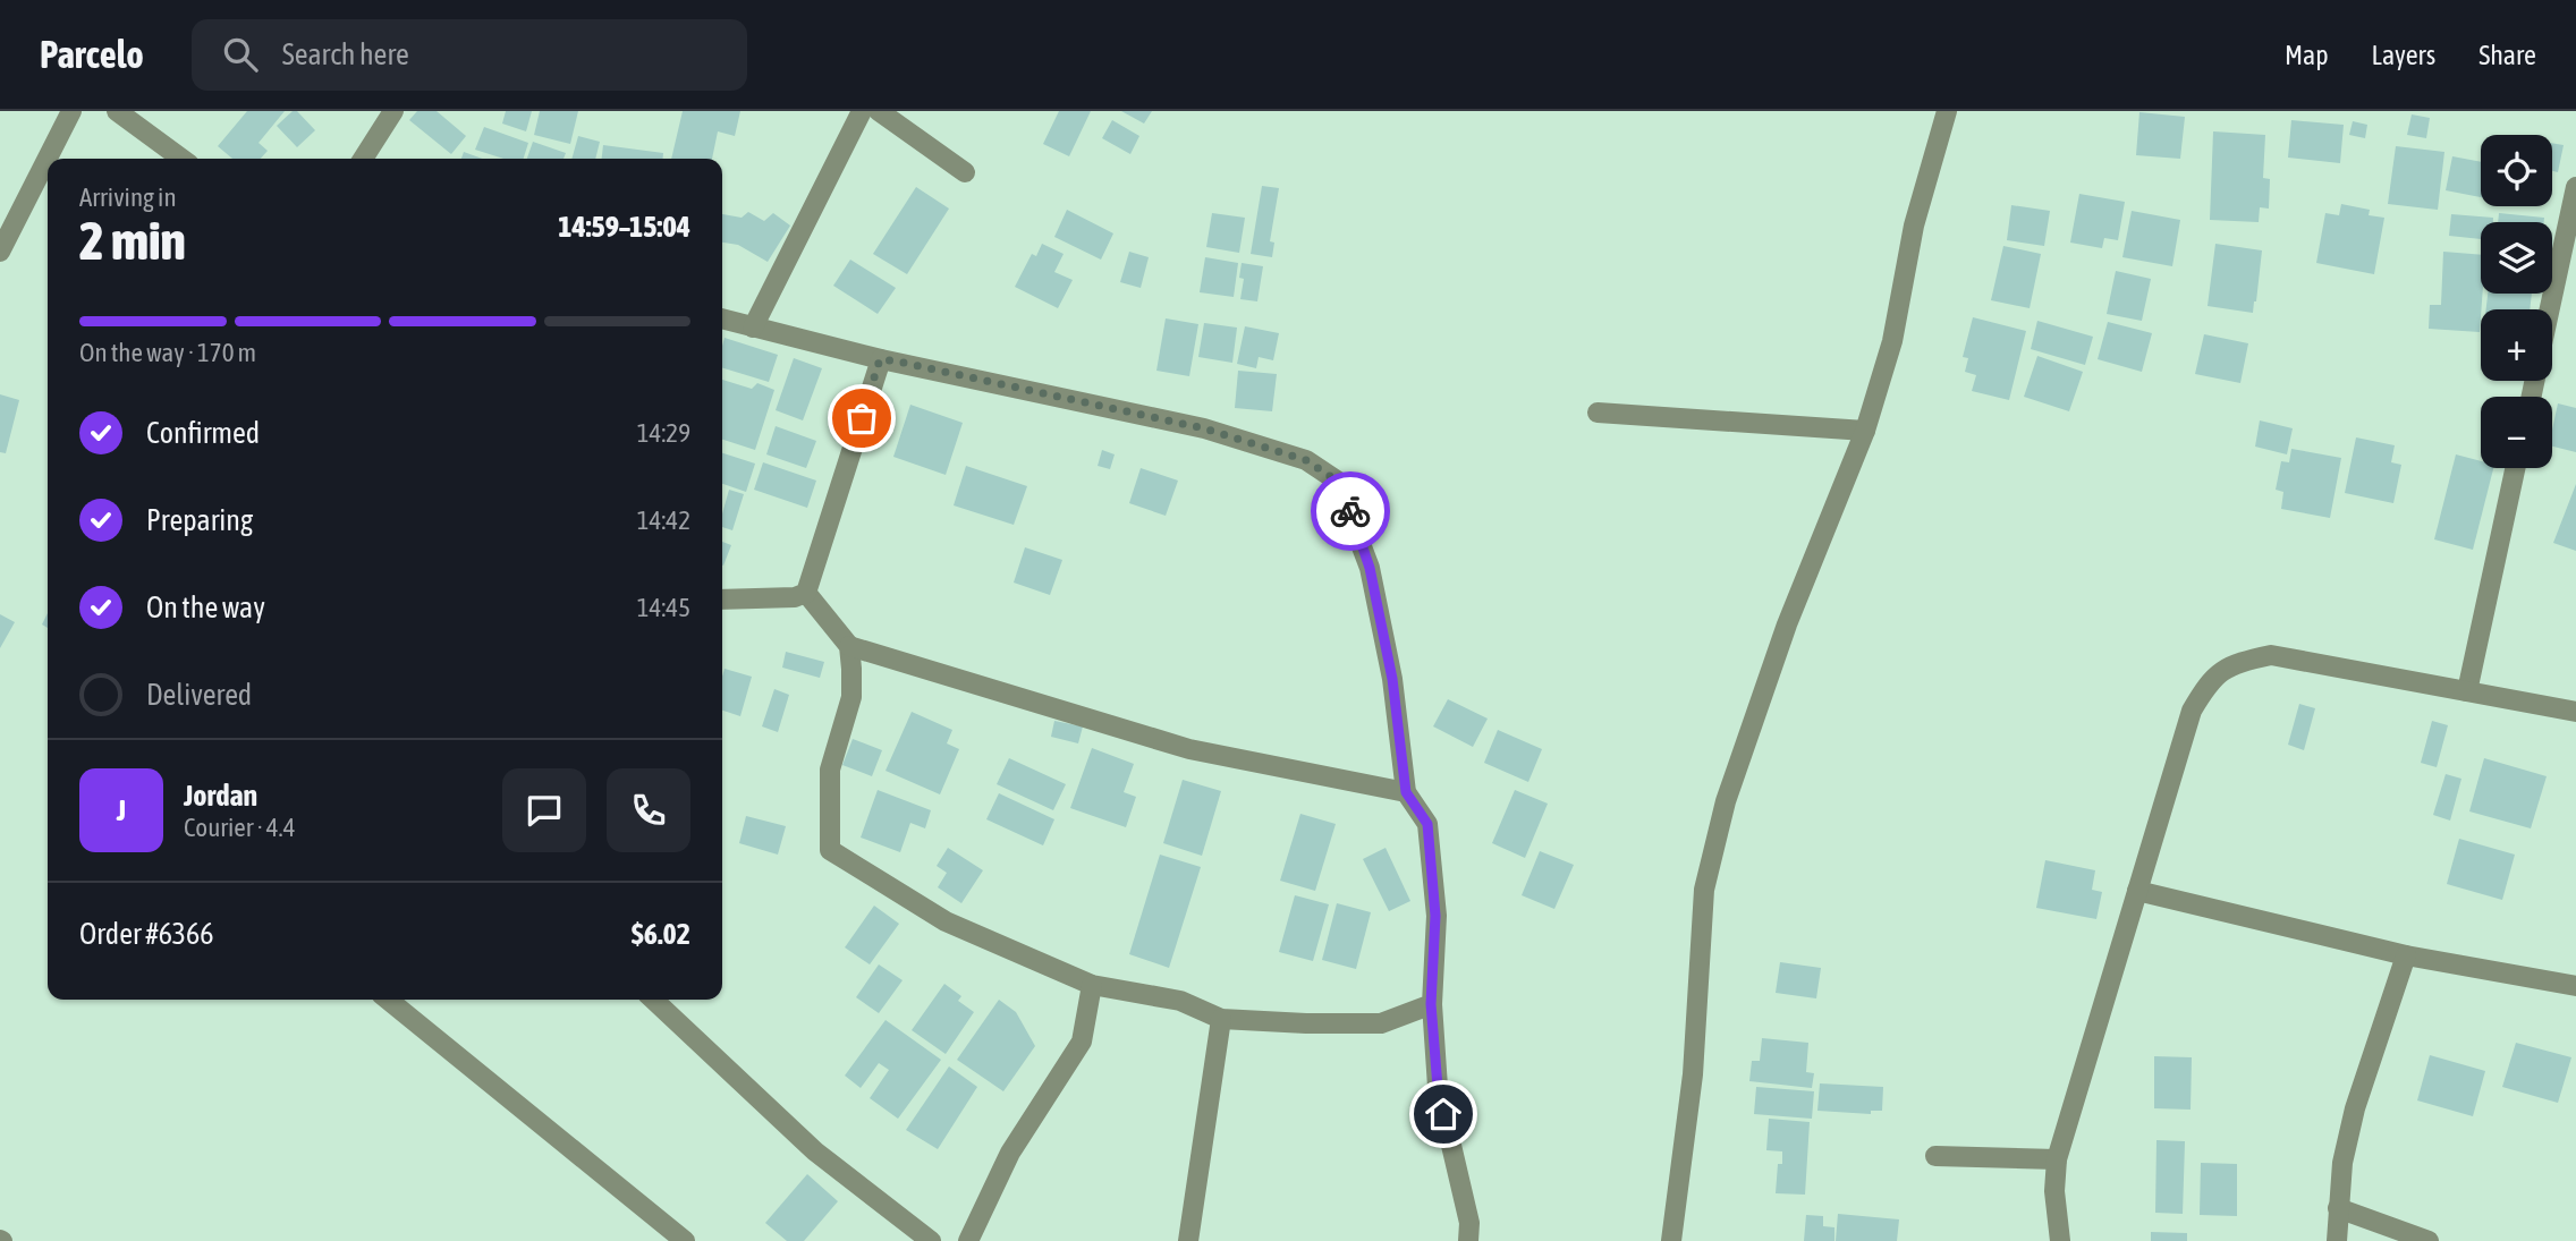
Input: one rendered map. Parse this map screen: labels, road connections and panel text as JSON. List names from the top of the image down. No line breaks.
{"page":{"header":"Parcelo","search":"Search here","nav":["Map","Layers","Share"],"map_buttons":["+","−"],"heading":["2 min","Arriving in","14:59–15:04"],"panel":["Jordan","Courier · 4.4","Order #6366","$6.02"],"bar":"On the way · 170 m","list":[["Confirmed","14:29"],["Preparing","14:42"],["On the way","14:45"],"Delivered"],"round":"J"}}
